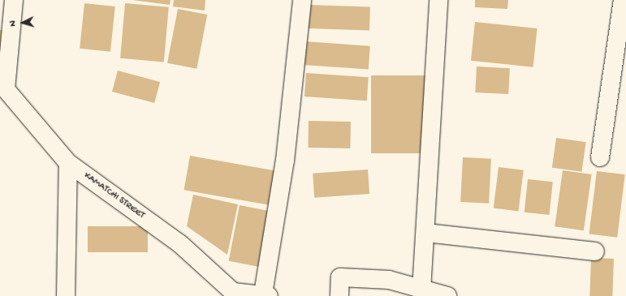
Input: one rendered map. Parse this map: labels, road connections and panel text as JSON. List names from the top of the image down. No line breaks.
{"streets":{"street":["KAMATCHI STREET"]},"north":"left"}
